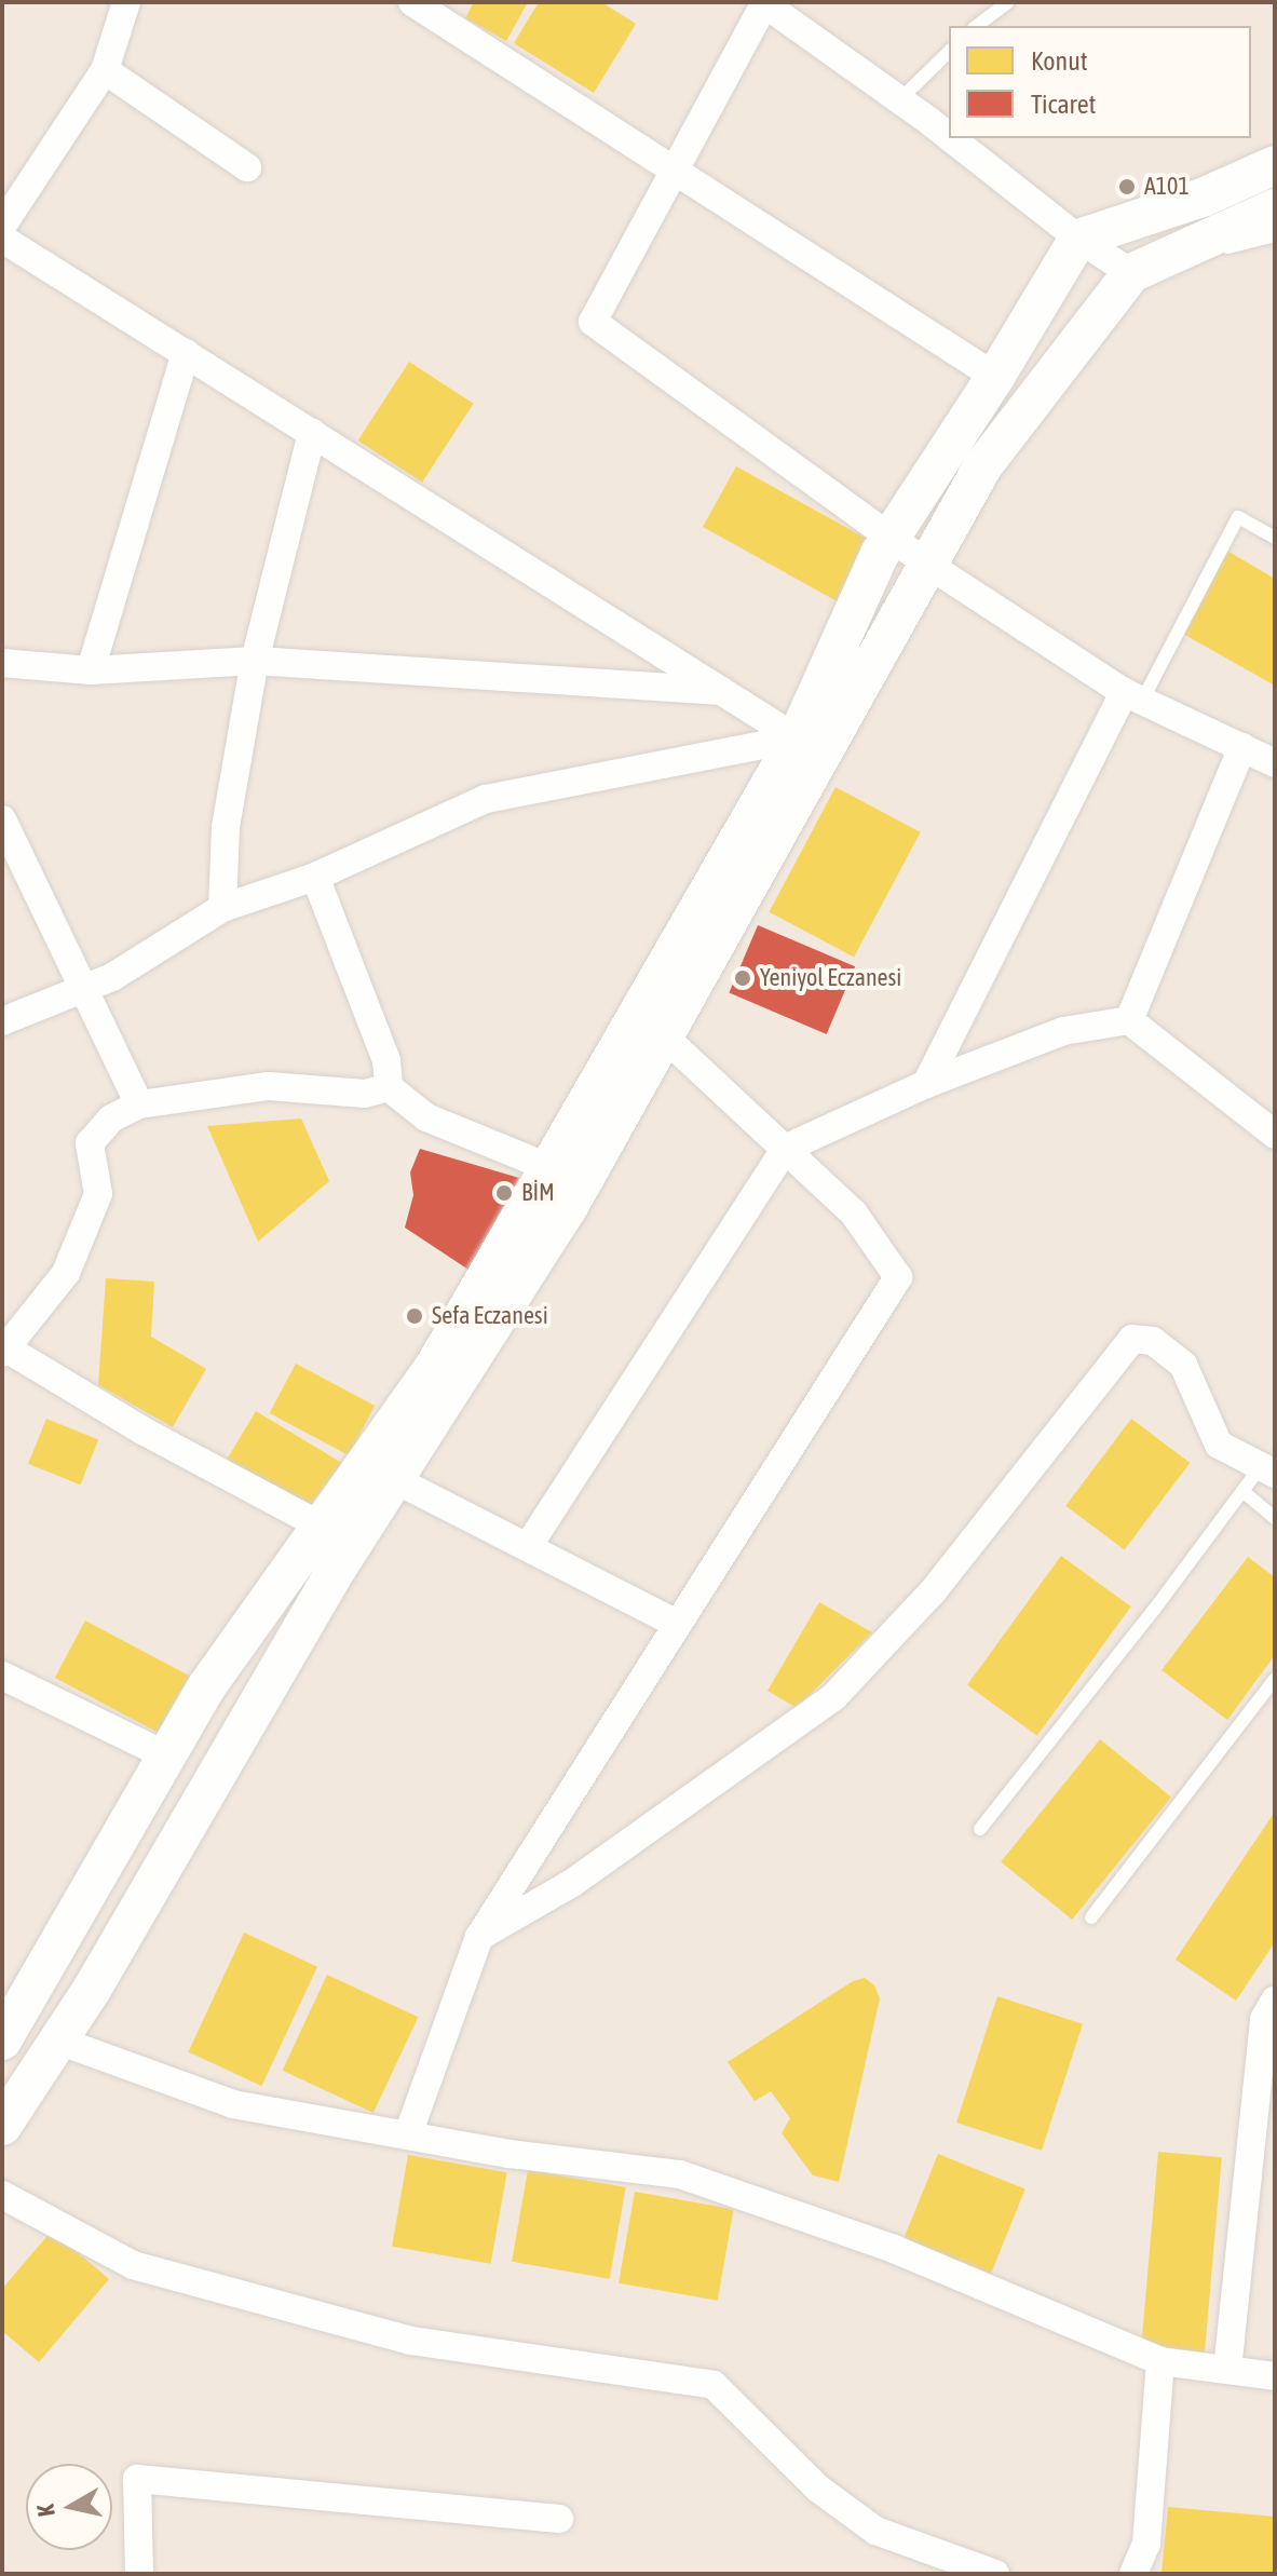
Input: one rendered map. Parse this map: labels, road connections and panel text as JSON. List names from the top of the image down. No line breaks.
{"places":["A101","Yeniyol Eczanesi","BİM","Sefa Eczanesi"],"legend":["Konut","Ticaret"],"north":"left"}
